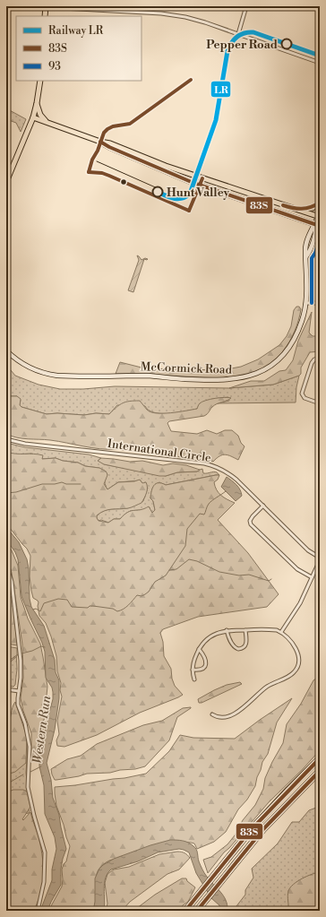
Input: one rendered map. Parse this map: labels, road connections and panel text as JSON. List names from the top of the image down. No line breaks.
{"streets":{"main road":["McCormick Road"],"street":["International Circle"]},"water":["Western Run"],"places":["Pepper Road","Hunt Valley"],"lines":["rail line LR","transit line 83S","transit line 93"],"legend":["Railway LR","83S","93"]}
